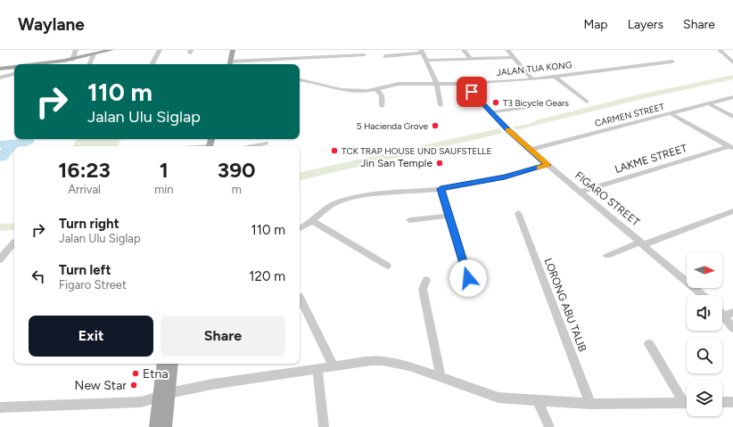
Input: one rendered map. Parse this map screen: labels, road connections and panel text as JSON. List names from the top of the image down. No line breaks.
{"streets":{"street":["JALAN TUA KONG","CARMEN STREET","LAKME STREET","FIGARO STREET","LORONG ABU TALIB"]},"crossings":[["JALAN TUA KONG","FIGARO STREET"],["CARMEN STREET","FIGARO STREET"],["LAKME STREET","FIGARO STREET"]],"places":["T3 Bicycle Gears","5 Hacienda Grove","TCK TRAP HOUSE UND SAUFSTELLE","Jin San Temple","Etna","New Star"],"north":"right","page":{"header":"Waylane","nav":["Map","Layers","Share"],"turn":["110 m","Jalan Ulu Siglap"],"eta":["16:23","Arrival","1","min","390","m"],"list":[{"name":"Turn right","note":"Jalan Ulu Siglap","value":"110 m"},{"name":"Turn left","note":"Figaro Street","value":"120 m"}],"buttons":["Exit","Share"]}}
